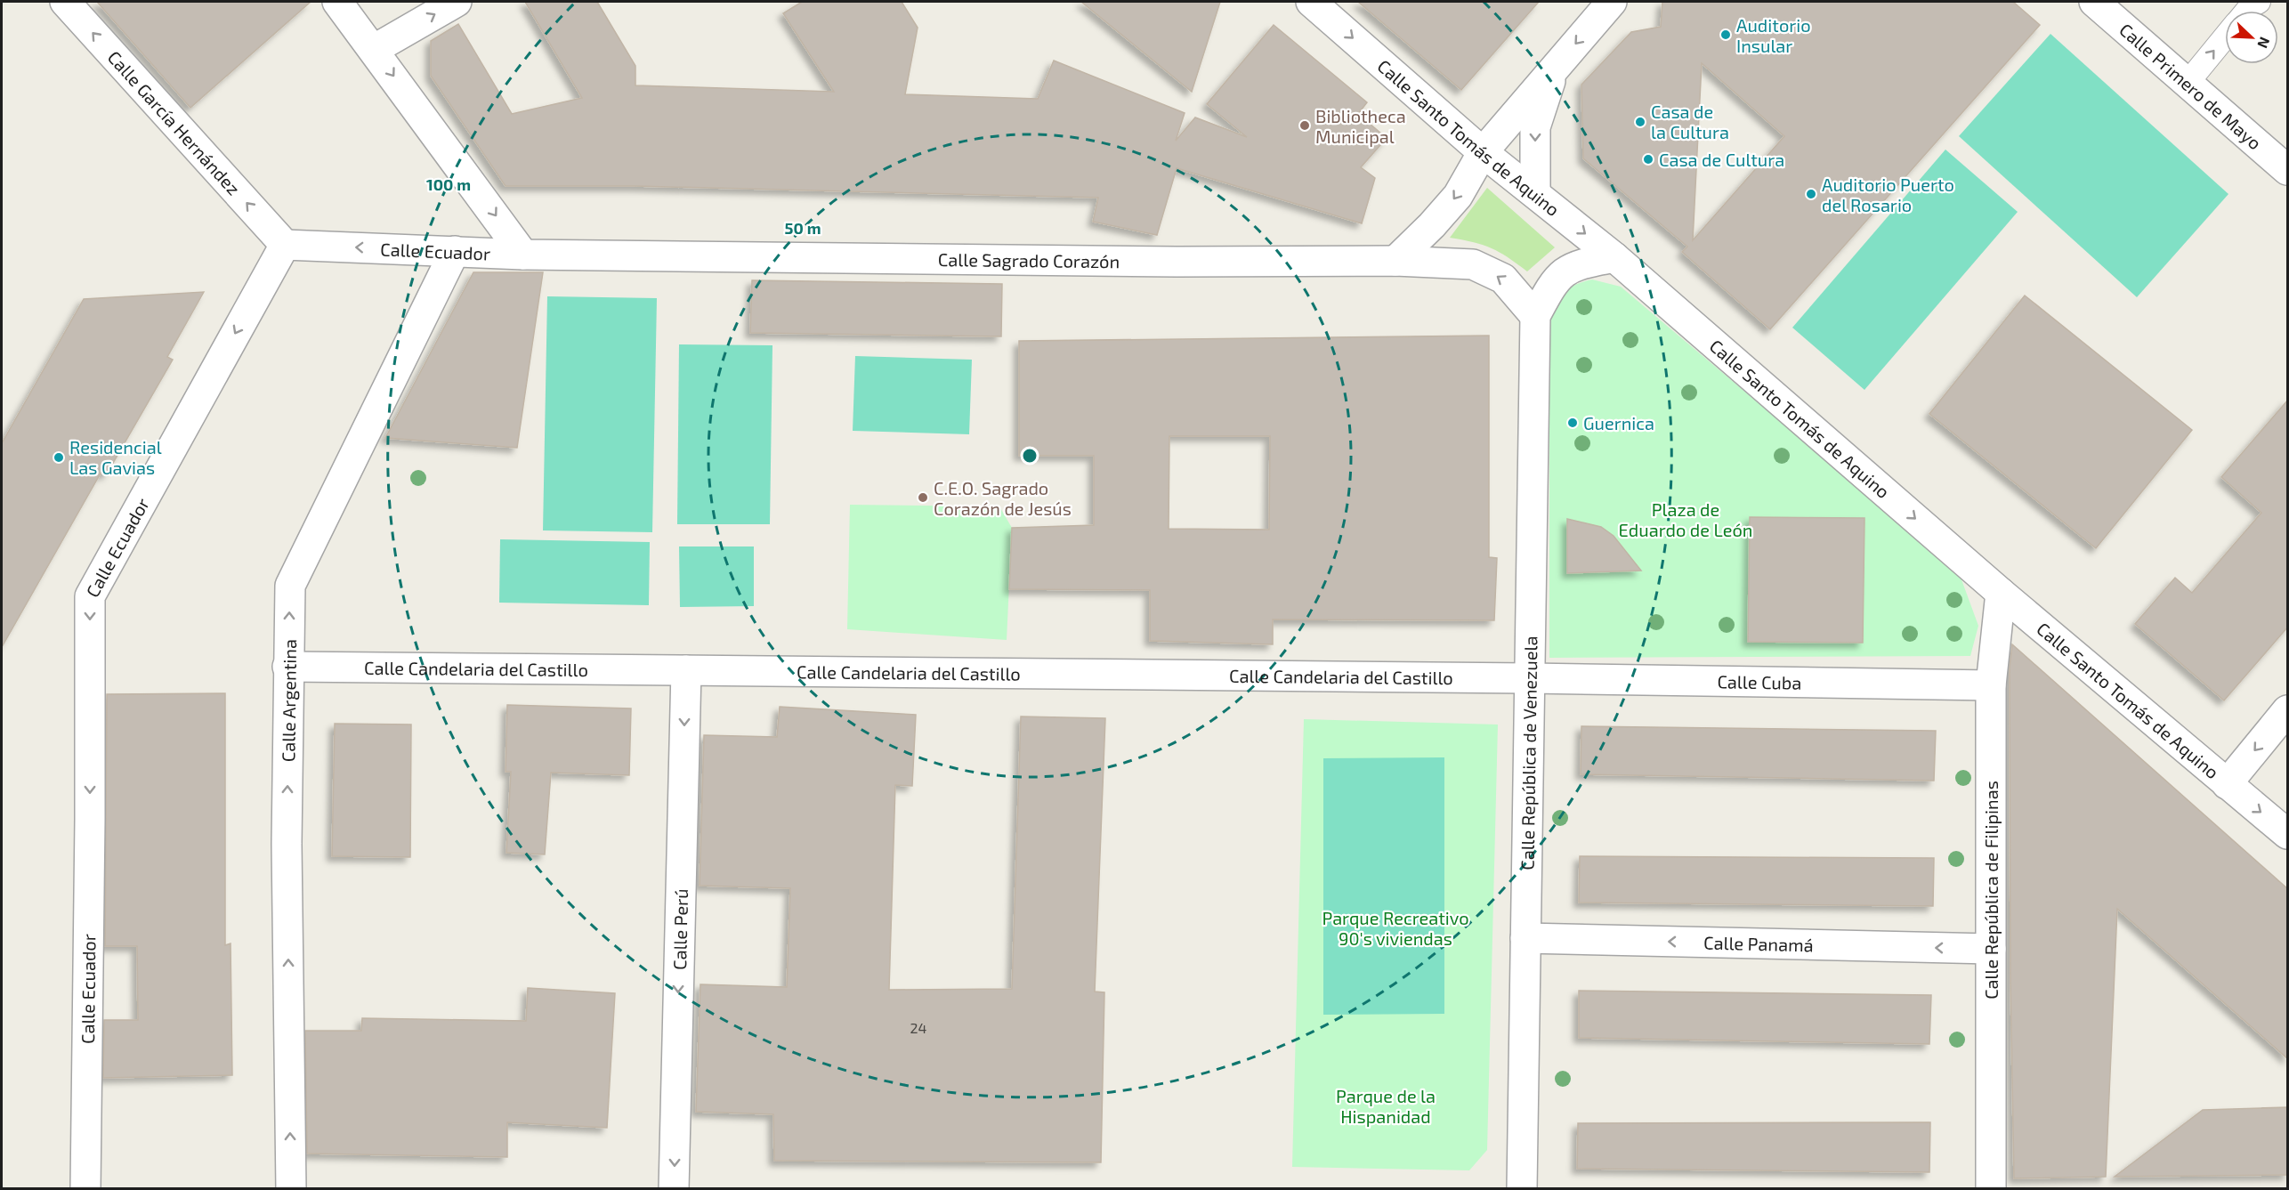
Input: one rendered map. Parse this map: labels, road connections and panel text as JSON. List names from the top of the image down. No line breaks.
{"streets":{"street":["Calle Primero de Mayo","Calle García Hernández","Calle Santo Tomás de Aquino","Calle Ecuador","Calle Sagrado Corazón","Calle Candelaria del Castillo","Calle Cuba","Calle Argentina","Calle República de Venezuela","Calle República de Filipinas","Calle Perú","Calle Panamá"]},"crossings":[["Calle García Hernández","Calle Ecuador"],["Calle Santo Tomás de Aquino","Calle República de Filipinas"],["Calle Ecuador","Calle Sagrado Corazón"],["Calle Ecuador","Calle Argentina"],["Calle Sagrado Corazón","Calle República de Venezuela"],["Calle Candelaria del Castillo","Calle Cuba"],["Calle Candelaria del Castillo","Calle Argentina"],["Calle Candelaria del Castillo","Calle República de Venezuela"],["Calle Candelaria del Castillo","Calle Perú"],["Calle Cuba","Calle República de Venezuela"],["Calle Cuba","Calle República de Filipinas"],["Calle República de Venezuela","Calle Panamá"],["Calle República de Filipinas","Calle Panamá"]],"one_way":["Calle Santo Tomás de Aquino","Calle Ecuador","Calle Argentina","Calle Perú","Calle Panamá"],"parks":["Plaza de Eduardo de León","Parque Recreativo 90's viviendas","Parque de la Hispanidad"],"places":["Auditorio Insular","Casa de la Cultura","Bibliotheca Municipal","Casa de Cultura","Auditorio Puerto del Rosario","Guernica","Residencial Las Gavias","C.E.O. Sagrado Corazón de Jesús"],"house_numbers":["24"],"north":"bottom right","rings":["100 m","50 m"]}
